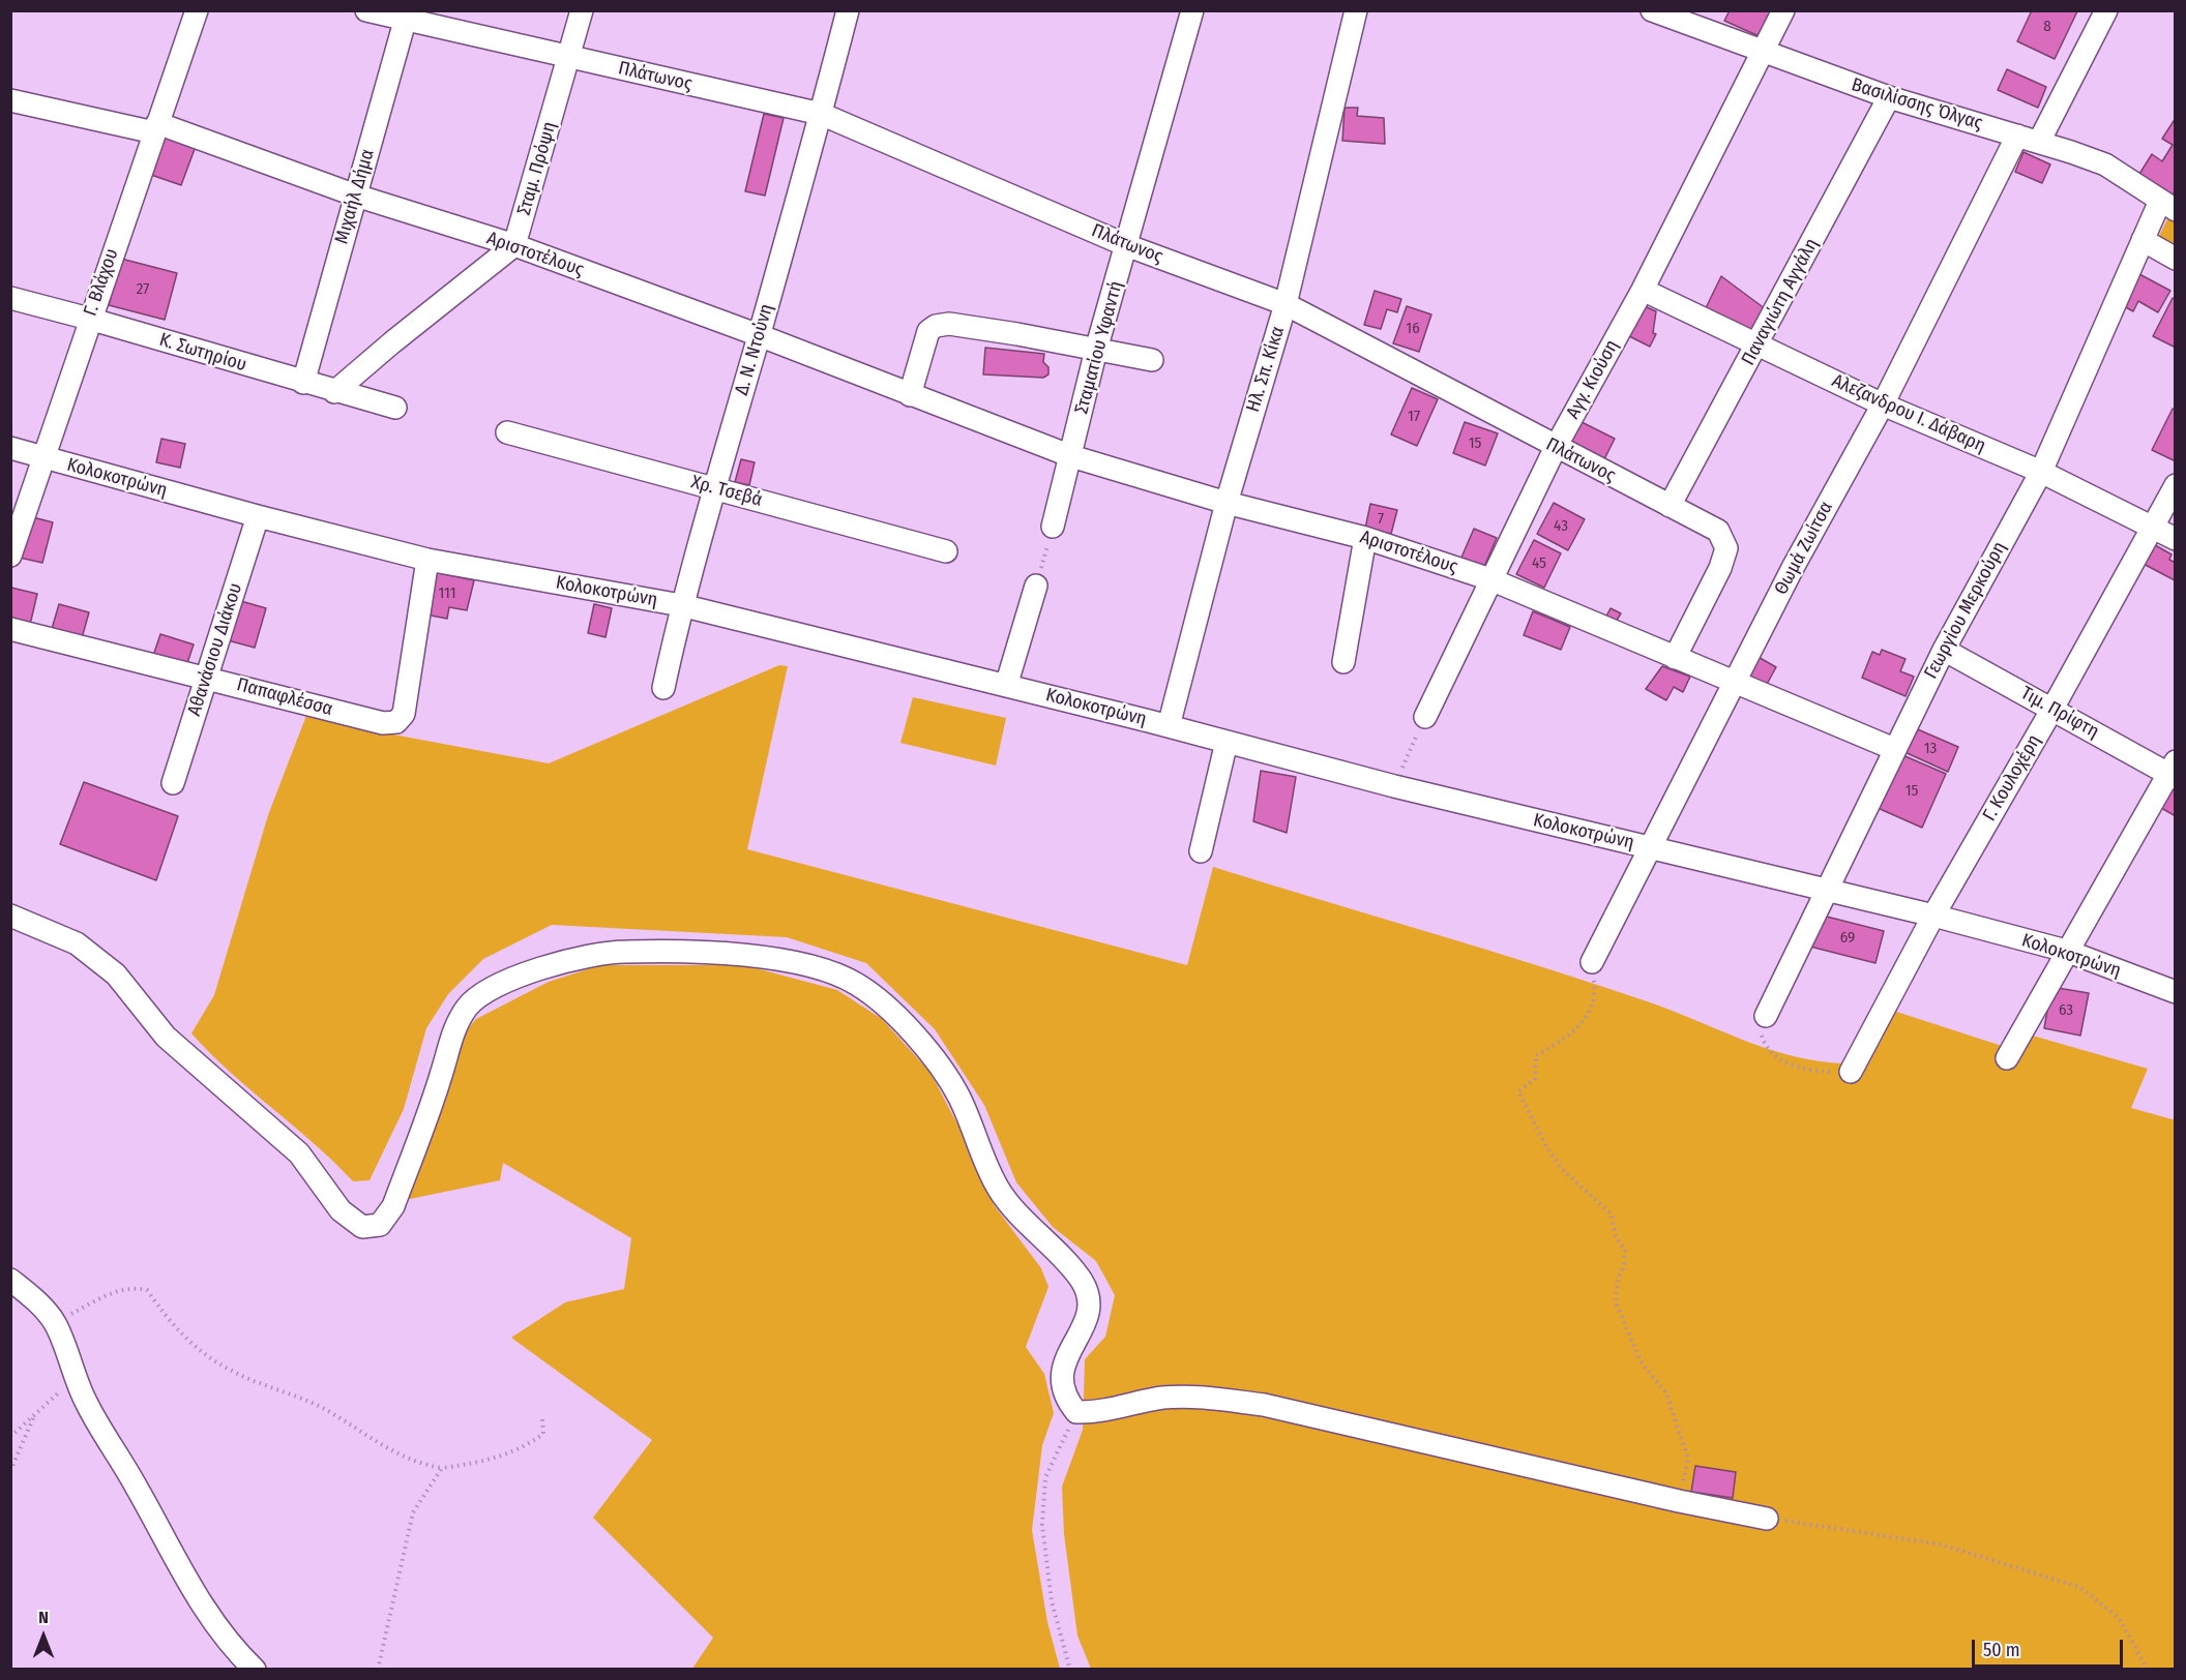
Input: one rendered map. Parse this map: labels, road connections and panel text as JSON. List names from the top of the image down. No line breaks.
{"streets":{"street":["Πλάτωνος","Βασιλίσσης Όλγας","Σταμ. Πρόψη","Μιχαήλ Δήμα","Αριστοτέλους","Γ. Βλάχου","Παναγιώτη Αγγάλη","Σταματίου Υφαντή","Δ. Ν. Ντούνη","Κ. Σωτηρίου","Ηλ. Σπ. Κίκα","Αγγ. Κιούση","Αλεζανδρου Ι. Δάβαρη","Κολοκοτρώνη","Χρ. Τσεβά","Θωμά Ζωίτσα","Γεωργίου Μερκούρη","Αθανάσιου Διάκου","Παπαφλέσσα","Τιμ. Πρίφτη","Γ. Κουλοχέρη"]},"crossings":[["Πλάτωνος","Σταμ. Πρόψη"],["Πλάτωνος","Μιχαήλ Δήμα"],["Πλάτωνος","Αριστοτέλους"],["Πλάτωνος","Παναγιώτη Αγγάλη"],["Πλάτωνος","Σταματίου Υφαντή"],["Πλάτωνος","Δ. Ν. Ντούνη"],["Πλάτωνος","Ηλ. Σπ. Κίκα"],["Πλάτωνος","Αγγ. Κιούση"],["Βασιλίσσης Όλγας","Παναγιώτη Αγγάλη"],["Βασιλίσσης Όλγας","Αγγ. Κιούση"],["Βασιλίσσης Όλγας","Θωμά Ζωίτσα"],["Βασιλίσσης Όλγας","Γεωργίου Μερκούρη"],["Σταμ. Πρόψη","Αριστοτέλους"],["Μιχαήλ Δήμα","Αριστοτέλους"],["Μιχαήλ Δήμα","Κ. Σωτηρίου"],["Αριστοτέλους","Γ. Βλάχου"],["Αριστοτέλους","Σταματίου Υφαντή"],["Αριστοτέλους","Δ. Ν. Ντούνη"],["Αριστοτέλους","Ηλ. Σπ. Κίκα"],["Αριστοτέλους","Αγγ. Κιούση"],["Αριστοτέλους","Θωμά Ζωίτσα"],["Αριστοτέλους","Γεωργίου Μερκούρη"],["Γ. Βλάχου","Κ. Σωτηρίου"],["Γ. Βλάχου","Κολοκοτρώνη"],["Παναγιώτη Αγγάλη","Αλεζανδρου Ι. Δάβαρη"],["Δ. Ν. Ντούνη","Κολοκοτρώνη"],["Δ. Ν. Ντούνη","Χρ. Τσεβά"],["Ηλ. Σπ. Κίκα","Κολοκοτρώνη"],["Αγγ. Κιούση","Αλεζανδρου Ι. Δάβαρη"],["Αλεζανδρου Ι. Δάβαρη","Θωμά Ζωίτσα"],["Αλεζανδρου Ι. Δάβαρη","Γεωργίου Μερκούρη"],["Αλεζανδρου Ι. Δάβαρη","Γ. Κουλοχέρη"],["Κολοκοτρώνη","Θωμά Ζωίτσα"],["Κολοκοτρώνη","Γεωργίου Μερκούρη"],["Κολοκοτρώνη","Αθανάσιου Διάκου"],["Κολοκοτρώνη","Παπαφλέσσα"],["Κολοκοτρώνη","Γ. Κουλοχέρη"],["Γεωργίου Μερκούρη","Τιμ. Πρίφτη"],["Αθανάσιου Διάκου","Παπαφλέσσα"],["Τιμ. Πρίφτη","Γ. Κουλοχέρη"]],"house_numbers":["8","27","16","17","15","7","43","45","111","13","15","69","63"],"scale_bar":"50 m","north":"top"}
